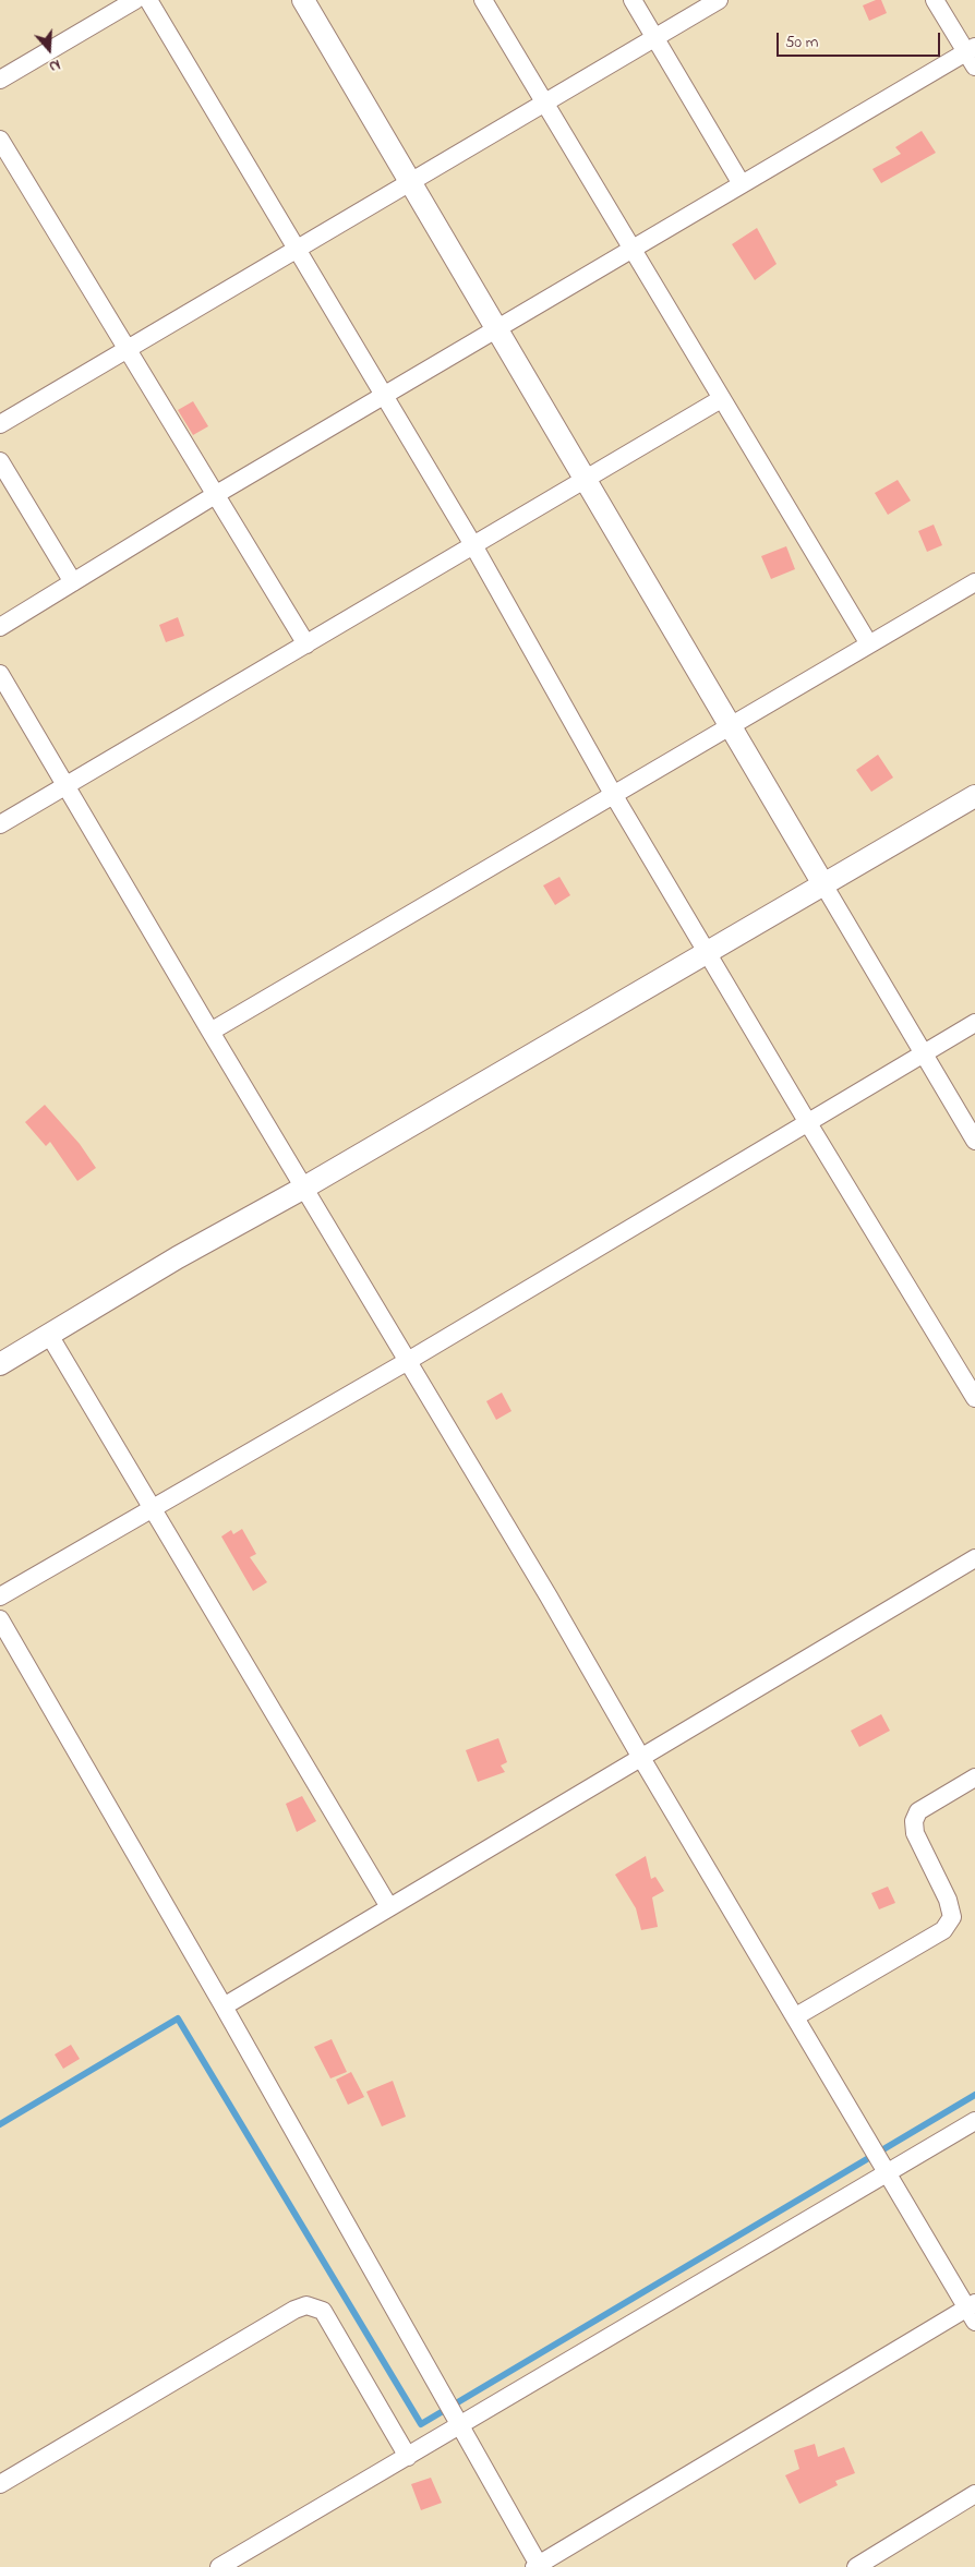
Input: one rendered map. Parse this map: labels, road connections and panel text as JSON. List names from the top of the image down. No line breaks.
{"scale_bar":"50 m","north":"bottom"}
